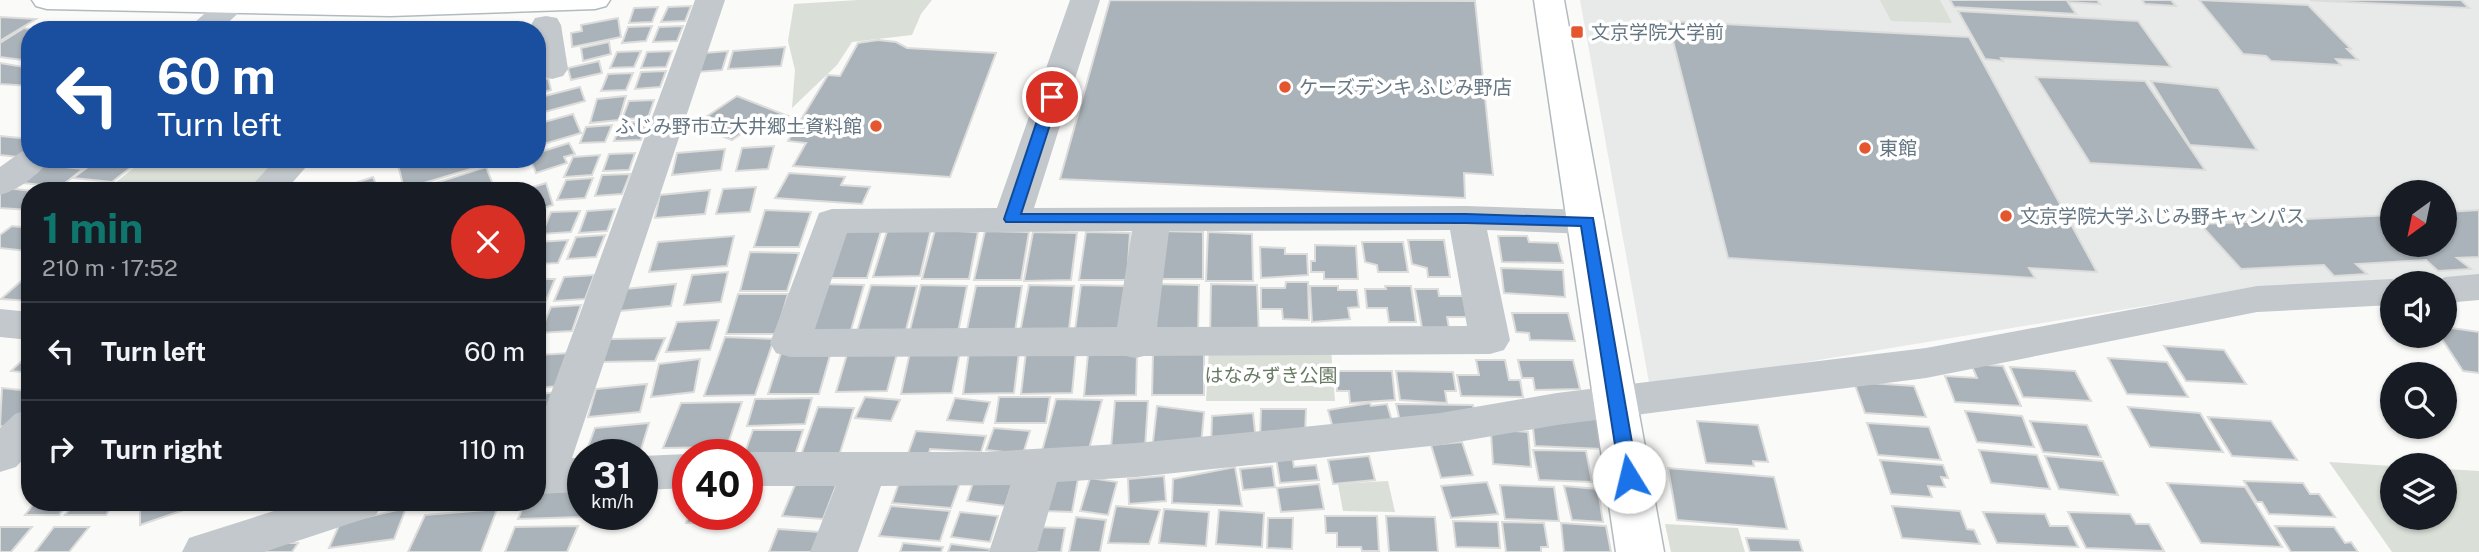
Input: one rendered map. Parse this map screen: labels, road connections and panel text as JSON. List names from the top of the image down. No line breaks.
{"parks":["はなみずき公園"],"places":{"transit":["文京学院大学前"],"other":["ケーズデンキ ふじみ野店","ふじみ野市立大井郷土資料館","東館","文京学院大学ふじみ野キャンパス"]},"north":"bottom left","page":{"turn":["60 m","Turn left"],"heading":["1 min","210 m · 17:52"],"list":[{"name":"Turn left","value":"60 m"},{"name":"Turn right","value":"110 m"}],"speed":"31 km/h","limit":"40"}}
